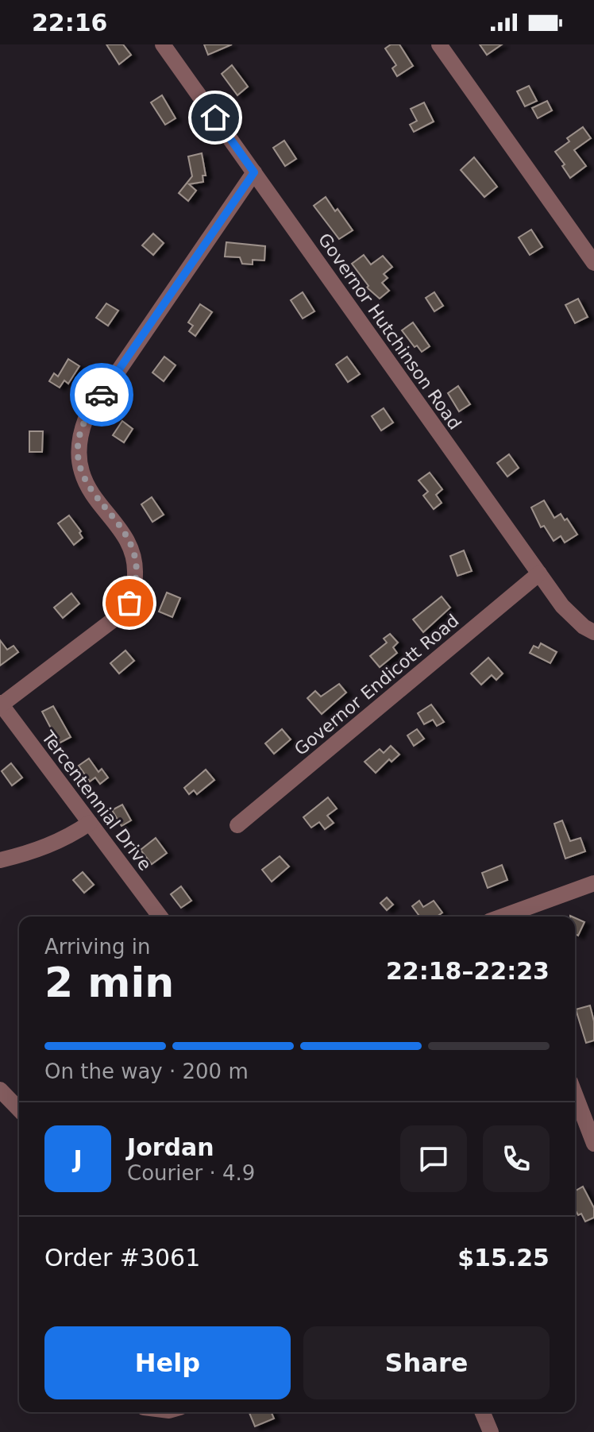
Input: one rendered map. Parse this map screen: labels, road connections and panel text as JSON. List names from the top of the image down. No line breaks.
{"streets":{"street":["Governor Hutchinson Road","Governor Endicott Road","Tercentennial Drive"]},"crossings":[["Governor Hutchinson Road","Governor Endicott Road"]],"page":{"status":"22:16","heading":["2 min","Arriving in","22:18–22:23"],"panel":["Jordan","Courier · 4.9","Order #3061","$15.25"],"bar":"On the way · 200 m","round":"J","buttons":["Help","Share"]}}
